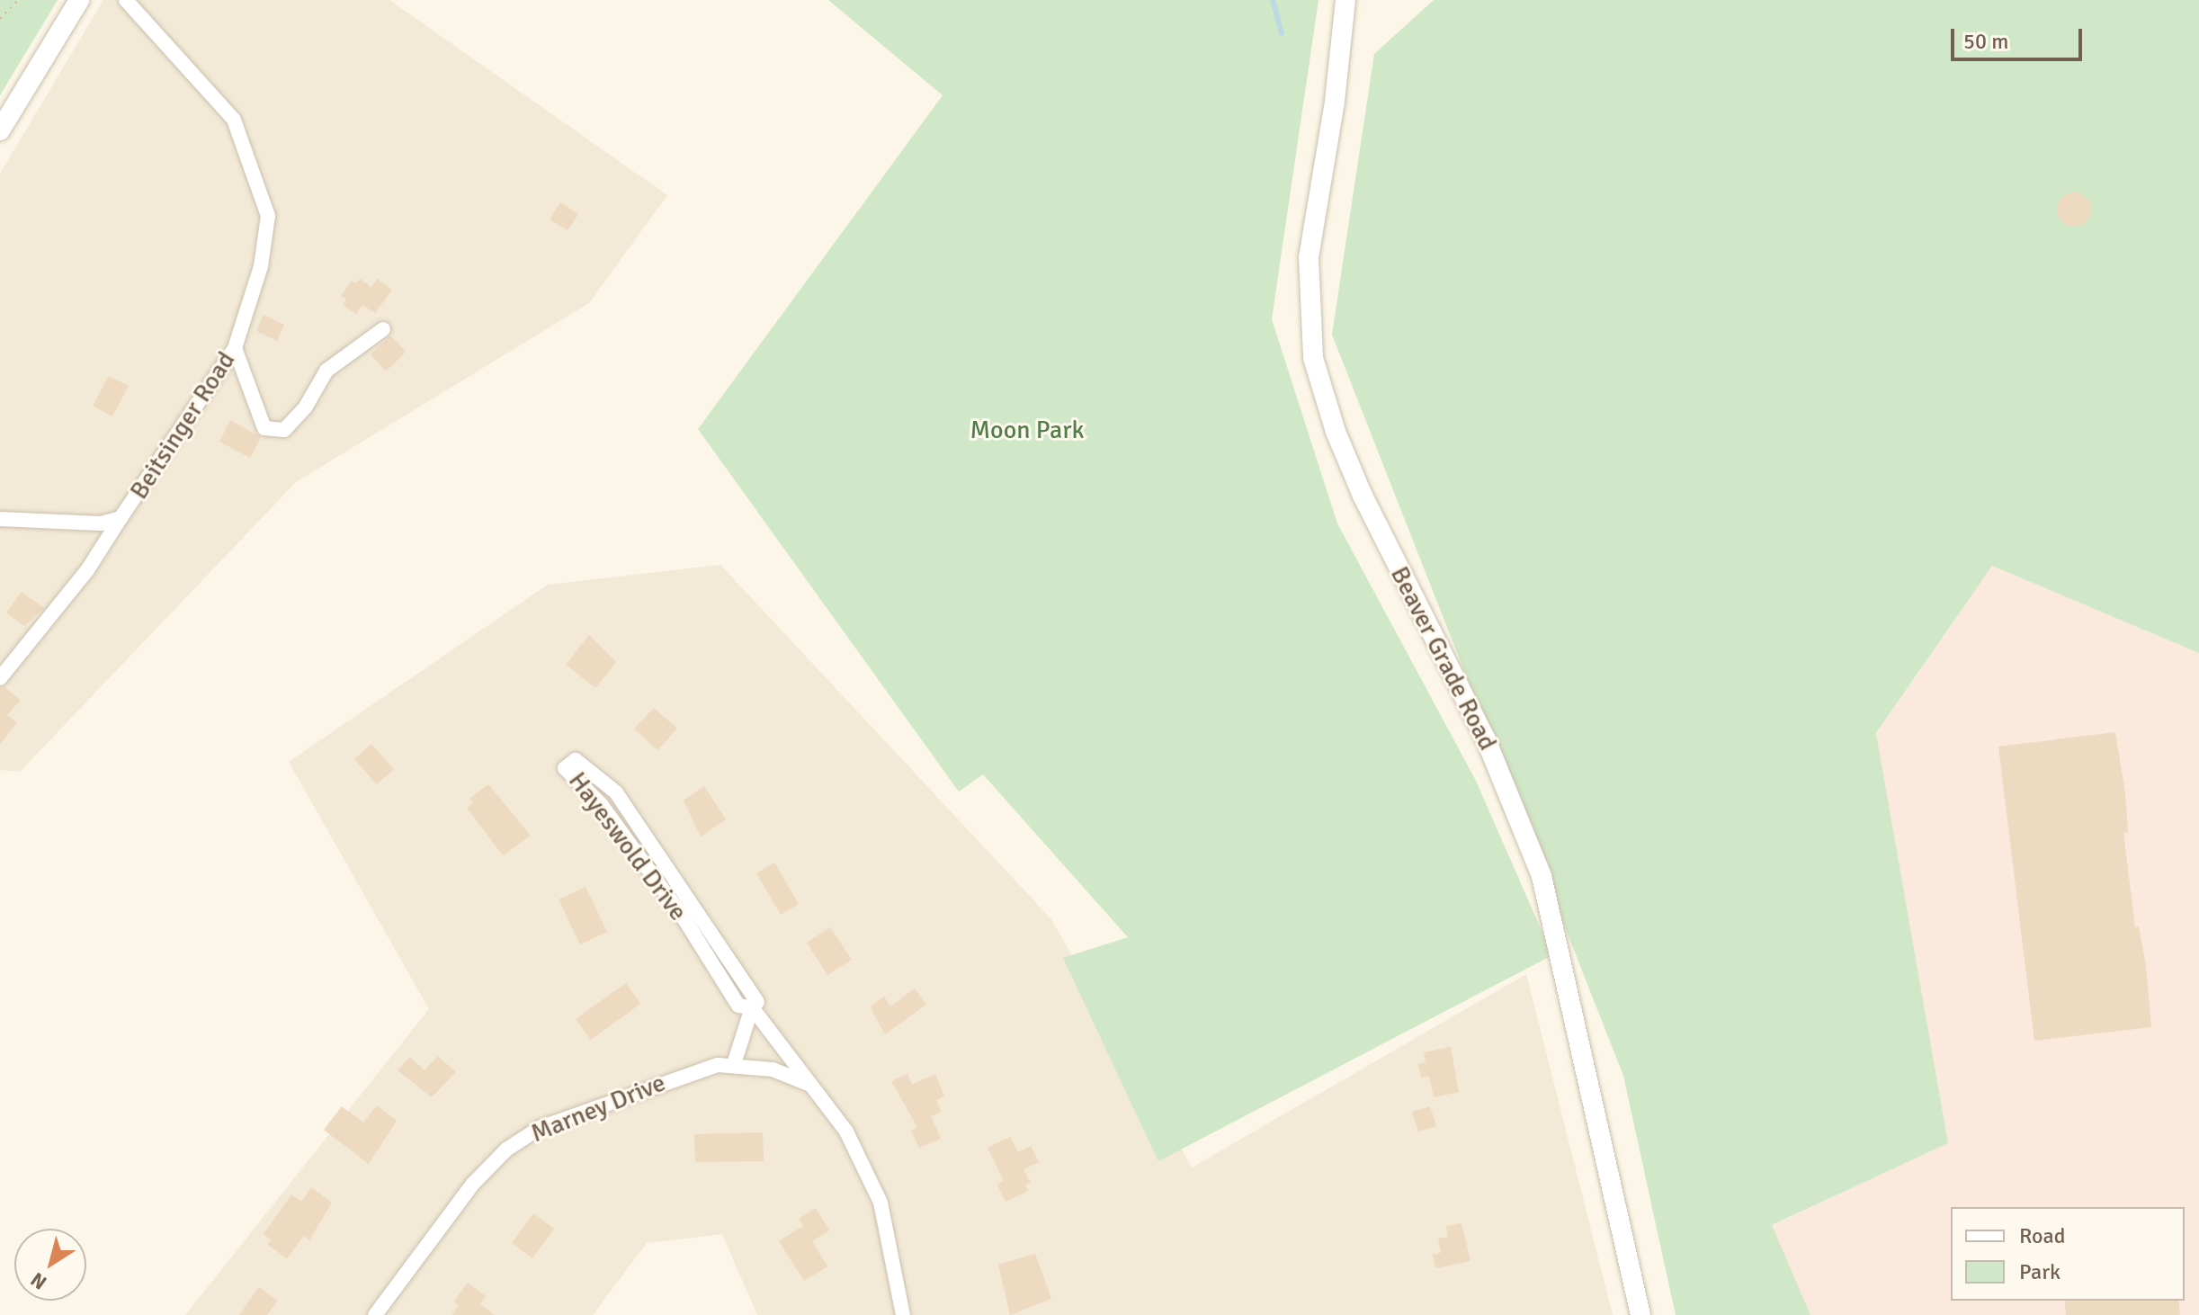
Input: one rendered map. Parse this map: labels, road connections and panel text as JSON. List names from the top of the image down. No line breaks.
{"streets":{"main road":["Beaver Grade Road"],"street":["Beitsinger Road","Hayeswold Drive","Marney Drive"]},"crossings":[["Hayeswold Drive","Marney Drive"]],"parks":["Moon Park"],"legend":["Road","Park"],"scale_bar":"50 m","north":"bottom left"}
